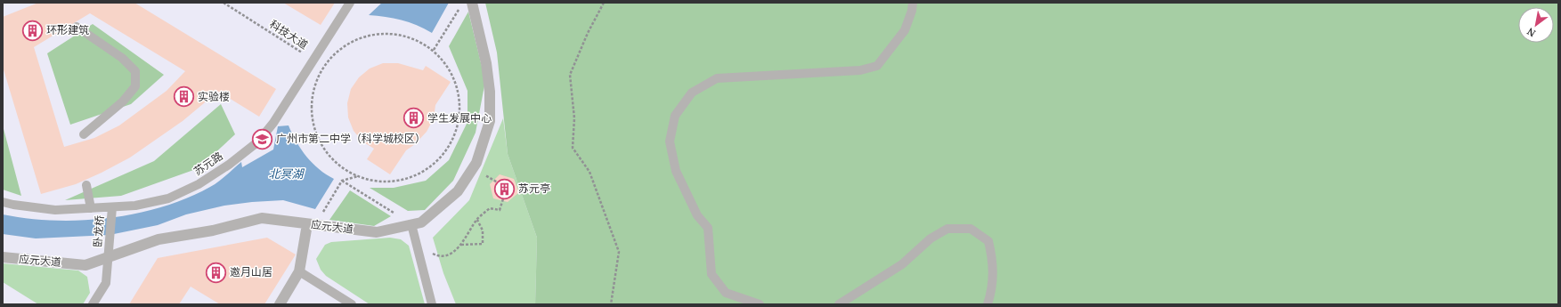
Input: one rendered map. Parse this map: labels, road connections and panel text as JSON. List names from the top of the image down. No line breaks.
{"streets":{"street":["应元大道"],"lane":["苏元路","卧龙桥"],"path":["科技大道"]},"crossings":[["科技大道","苏元路"],["苏元路","卧龙桥"],["应元大道","卧龙桥"]],"water":["北冥湖"],"places":{"building":["环形建筑","实验楼","学生发展中心","苏元亭","邀月山居"],"school or university":["广州市第二中学（科学城校区）"]},"north":"bottom left"}
